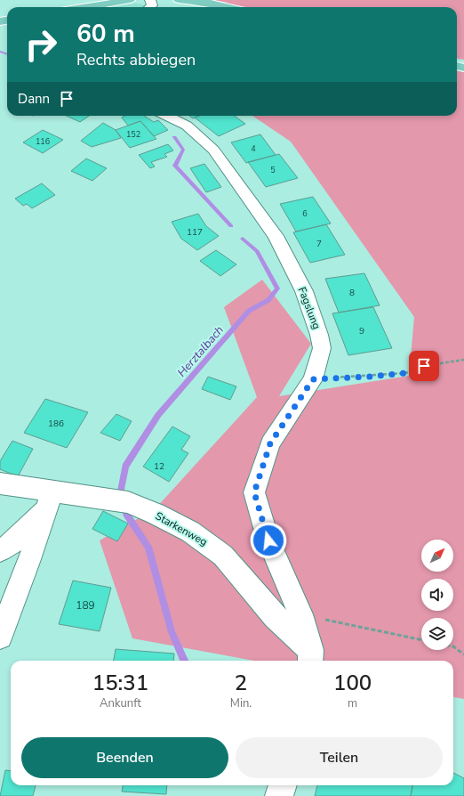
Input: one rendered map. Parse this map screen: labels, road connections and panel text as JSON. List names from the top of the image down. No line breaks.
{"streets":{"street":["Fagslung","Starkenweg"]},"crossings":[["Fagslung","Starkenweg"]],"water":["Herztalbach"],"house_numbers":["152","116","4","5","6","117","7","8","9","186","12","189"],"north":"top right","page":{"turn":["60 m","Rechts abbiegen"],"then":"Dann","eta":["15:31","Ankunft","2","Min.","100","m"],"buttons":["Beenden","Teilen"]}}
